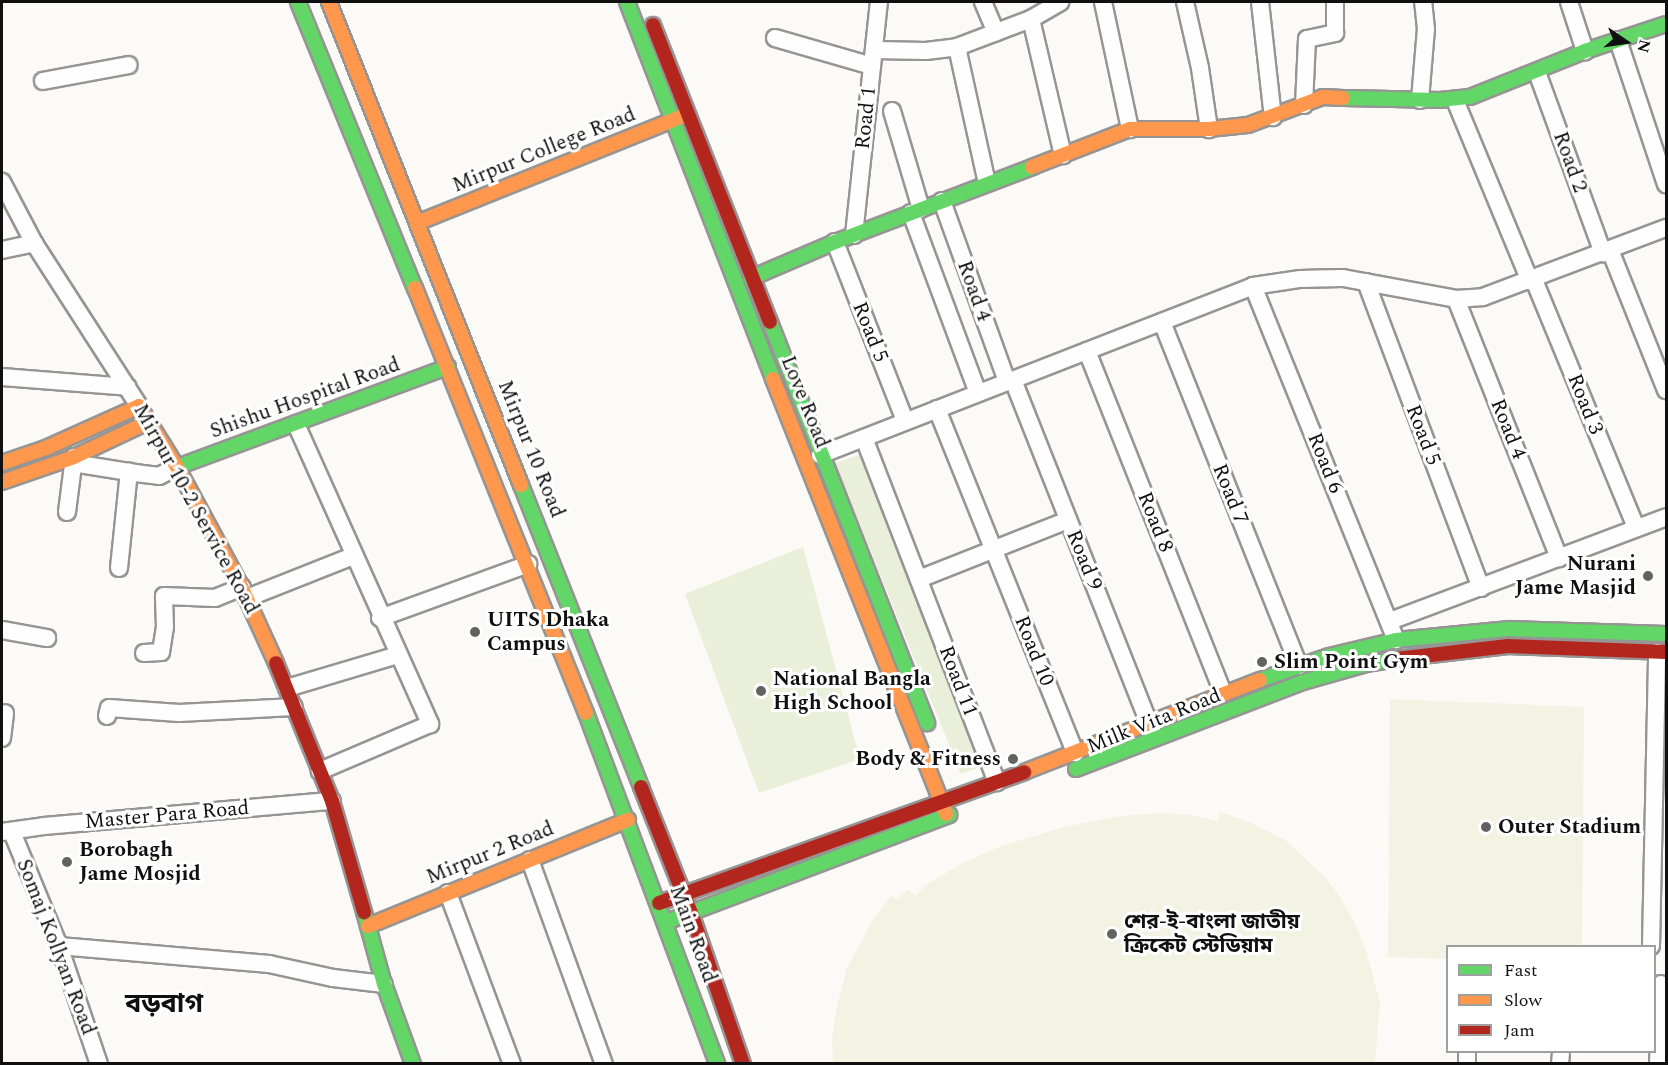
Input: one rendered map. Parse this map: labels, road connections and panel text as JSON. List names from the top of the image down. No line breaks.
{"streets":{"street":["Road 1","Mirpur College Road","Road 2","Road 4","Road 5","Shishu Hospital Road","Love Road","Road 3","Mirpur 10 Road","Road 6","Road 7","Mirpur 10-2 Service Road","Road 8","Road 9","Road 10","Road 11","Milk Vita Road","Master Para Road","Mirpur 2 Road","Main Road","Somaj Kollyan Road"]},"crossings":[["Mirpur College Road","Love Road"],["Mirpur College Road","Mirpur 10 Road"],["Road 4","Road 9"],["Shishu Hospital Road","Mirpur 10-2 Service Road"],["Love Road","Milk Vita Road"],["Mirpur 10 Road","Milk Vita Road"],["Mirpur 10 Road","Main Road"],["Road 6","Milk Vita Road"],["Road 7","Milk Vita Road"],["Mirpur 10-2 Service Road","Master Para Road"],["Mirpur 10-2 Service Road","Mirpur 2 Road"],["Road 8","Milk Vita Road"],["Road 9","Milk Vita Road"],["Road 10","Milk Vita Road"],["Road 11","Milk Vita Road"],["Milk Vita Road","Main Road"],["Master Para Road","Somaj Kollyan Road"],["Mirpur 2 Road","Main Road"]],"districts":["বড়বাগ"],"places":["Nurani Jame Masjid","UITS Dhaka Campus","Slim Point Gym","National Bangla High School","Body & Fitness","Outer Stadium","Borobagh Jame Mosjid","শের-ই-বাংলা জাতীয় ক্রিকেট স্টেডিয়াম"],"legend":["Fast","Slow","Jam"],"north":"right"}
